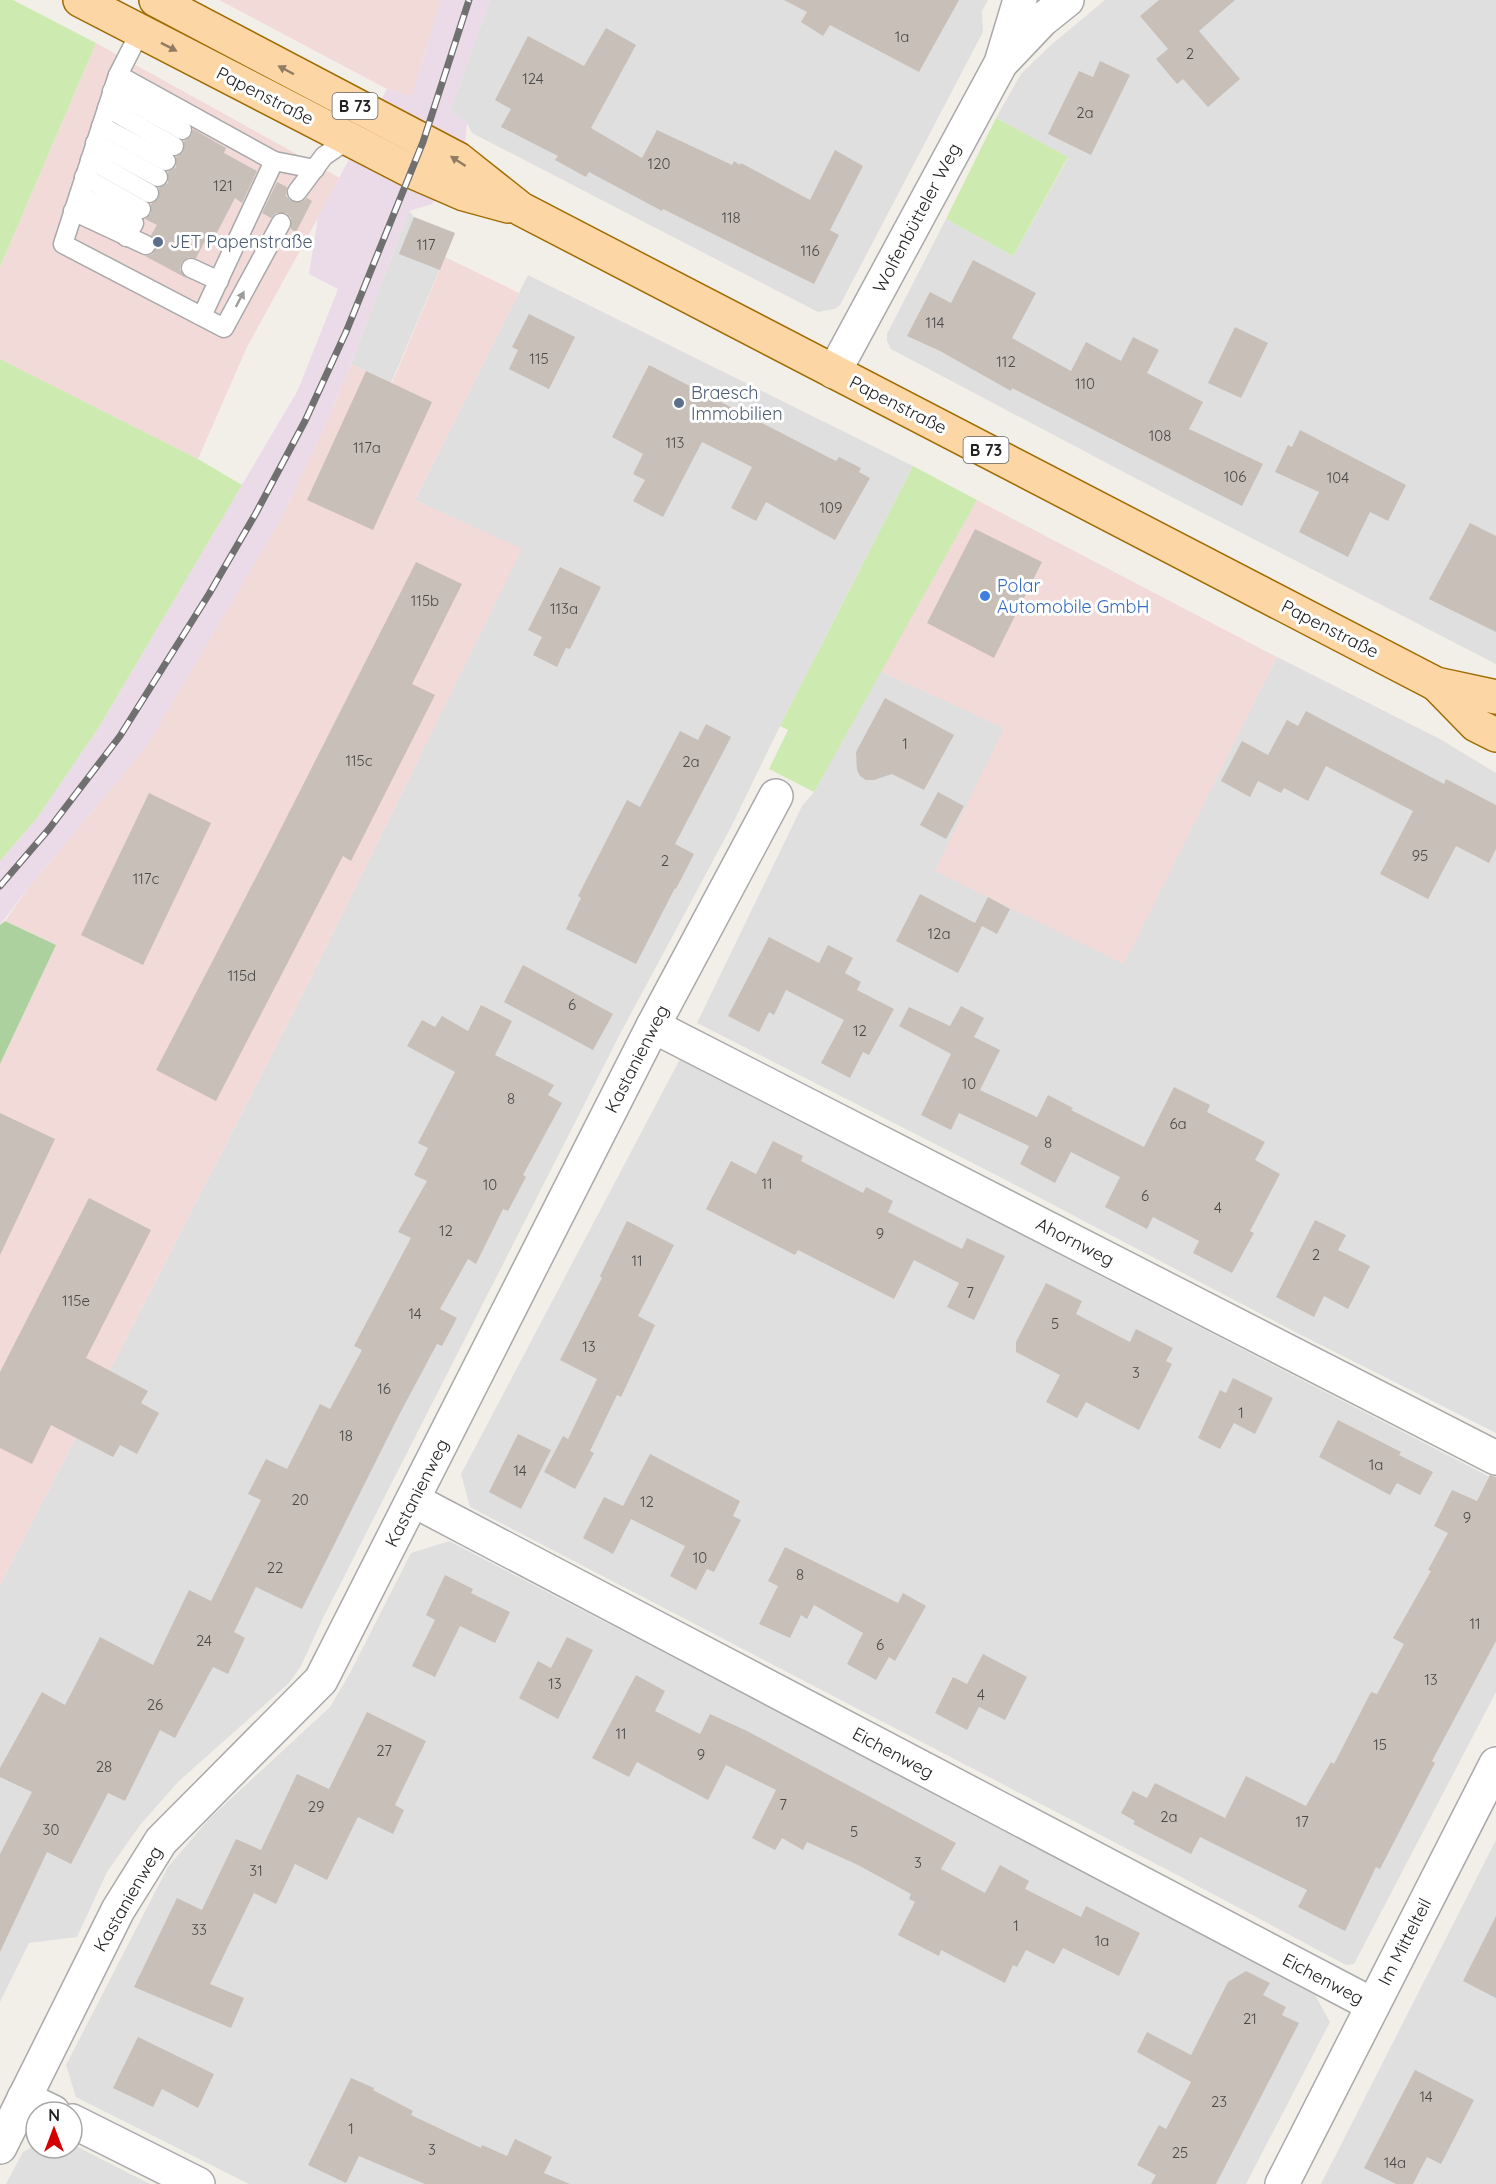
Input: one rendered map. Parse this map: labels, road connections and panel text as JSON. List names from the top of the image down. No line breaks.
{"streets":{"main road":["Papenstraße","B 73"],"street":["Wolfenbütteler Weg","Kastanienweg","Ahornweg","Eichenweg","Im Mittelteil"]},"crossings":[["Papenstraße","Wolfenbütteler Weg"],["Kastanienweg","Ahornweg"],["Kastanienweg","Eichenweg"],["Eichenweg","Im Mittelteil"]],"places":["JET Papenstraße","Braesch Immobilien","Polar Automobile GmbH"],"house_numbers":["1a","2","124","2a","120","121","118","117","116","114","115","112","110","108","113","117a","106","104","109","115b","113a","1","115c","2a","95","2","117c","12a","115d","6","12","10","8","6a","8","11","10","6","4","12","9","2","11","7","115e","14","5","13","3","16","1","18","1a","14","20","12","9","10","22","8","11","24","6","13","13","4","26","11","15","27","9","28","7","29","2a","17","30","5","3","31","1","33","1a","21","14","23","1","3","25","14a"],"north":"top"}
